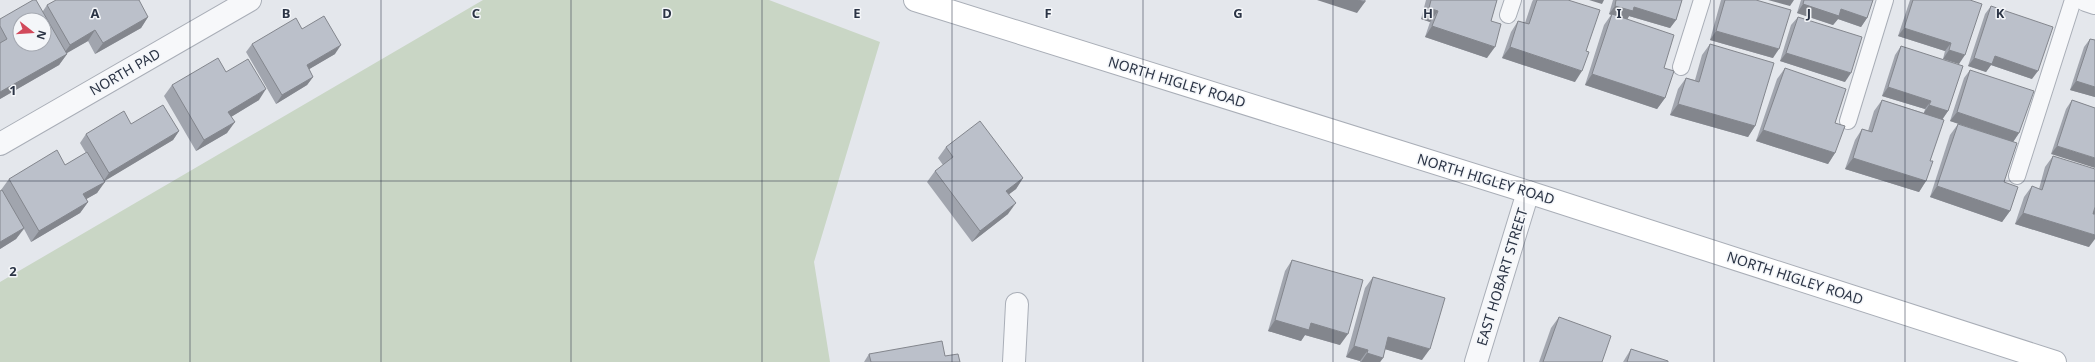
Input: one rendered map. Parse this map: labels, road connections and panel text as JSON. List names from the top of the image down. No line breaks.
{"streets":{"main road":["NORTH HIGLEY ROAD"],"street":["NORTH PAD","EAST HOBART STREET"]},"crossings":[["NORTH HIGLEY ROAD","EAST HOBART STREET"]],"north":"right","grid":{"columns":["A","B","C","D","E","F","G","H","I","J","K"],"rows":["1","2"]}}
